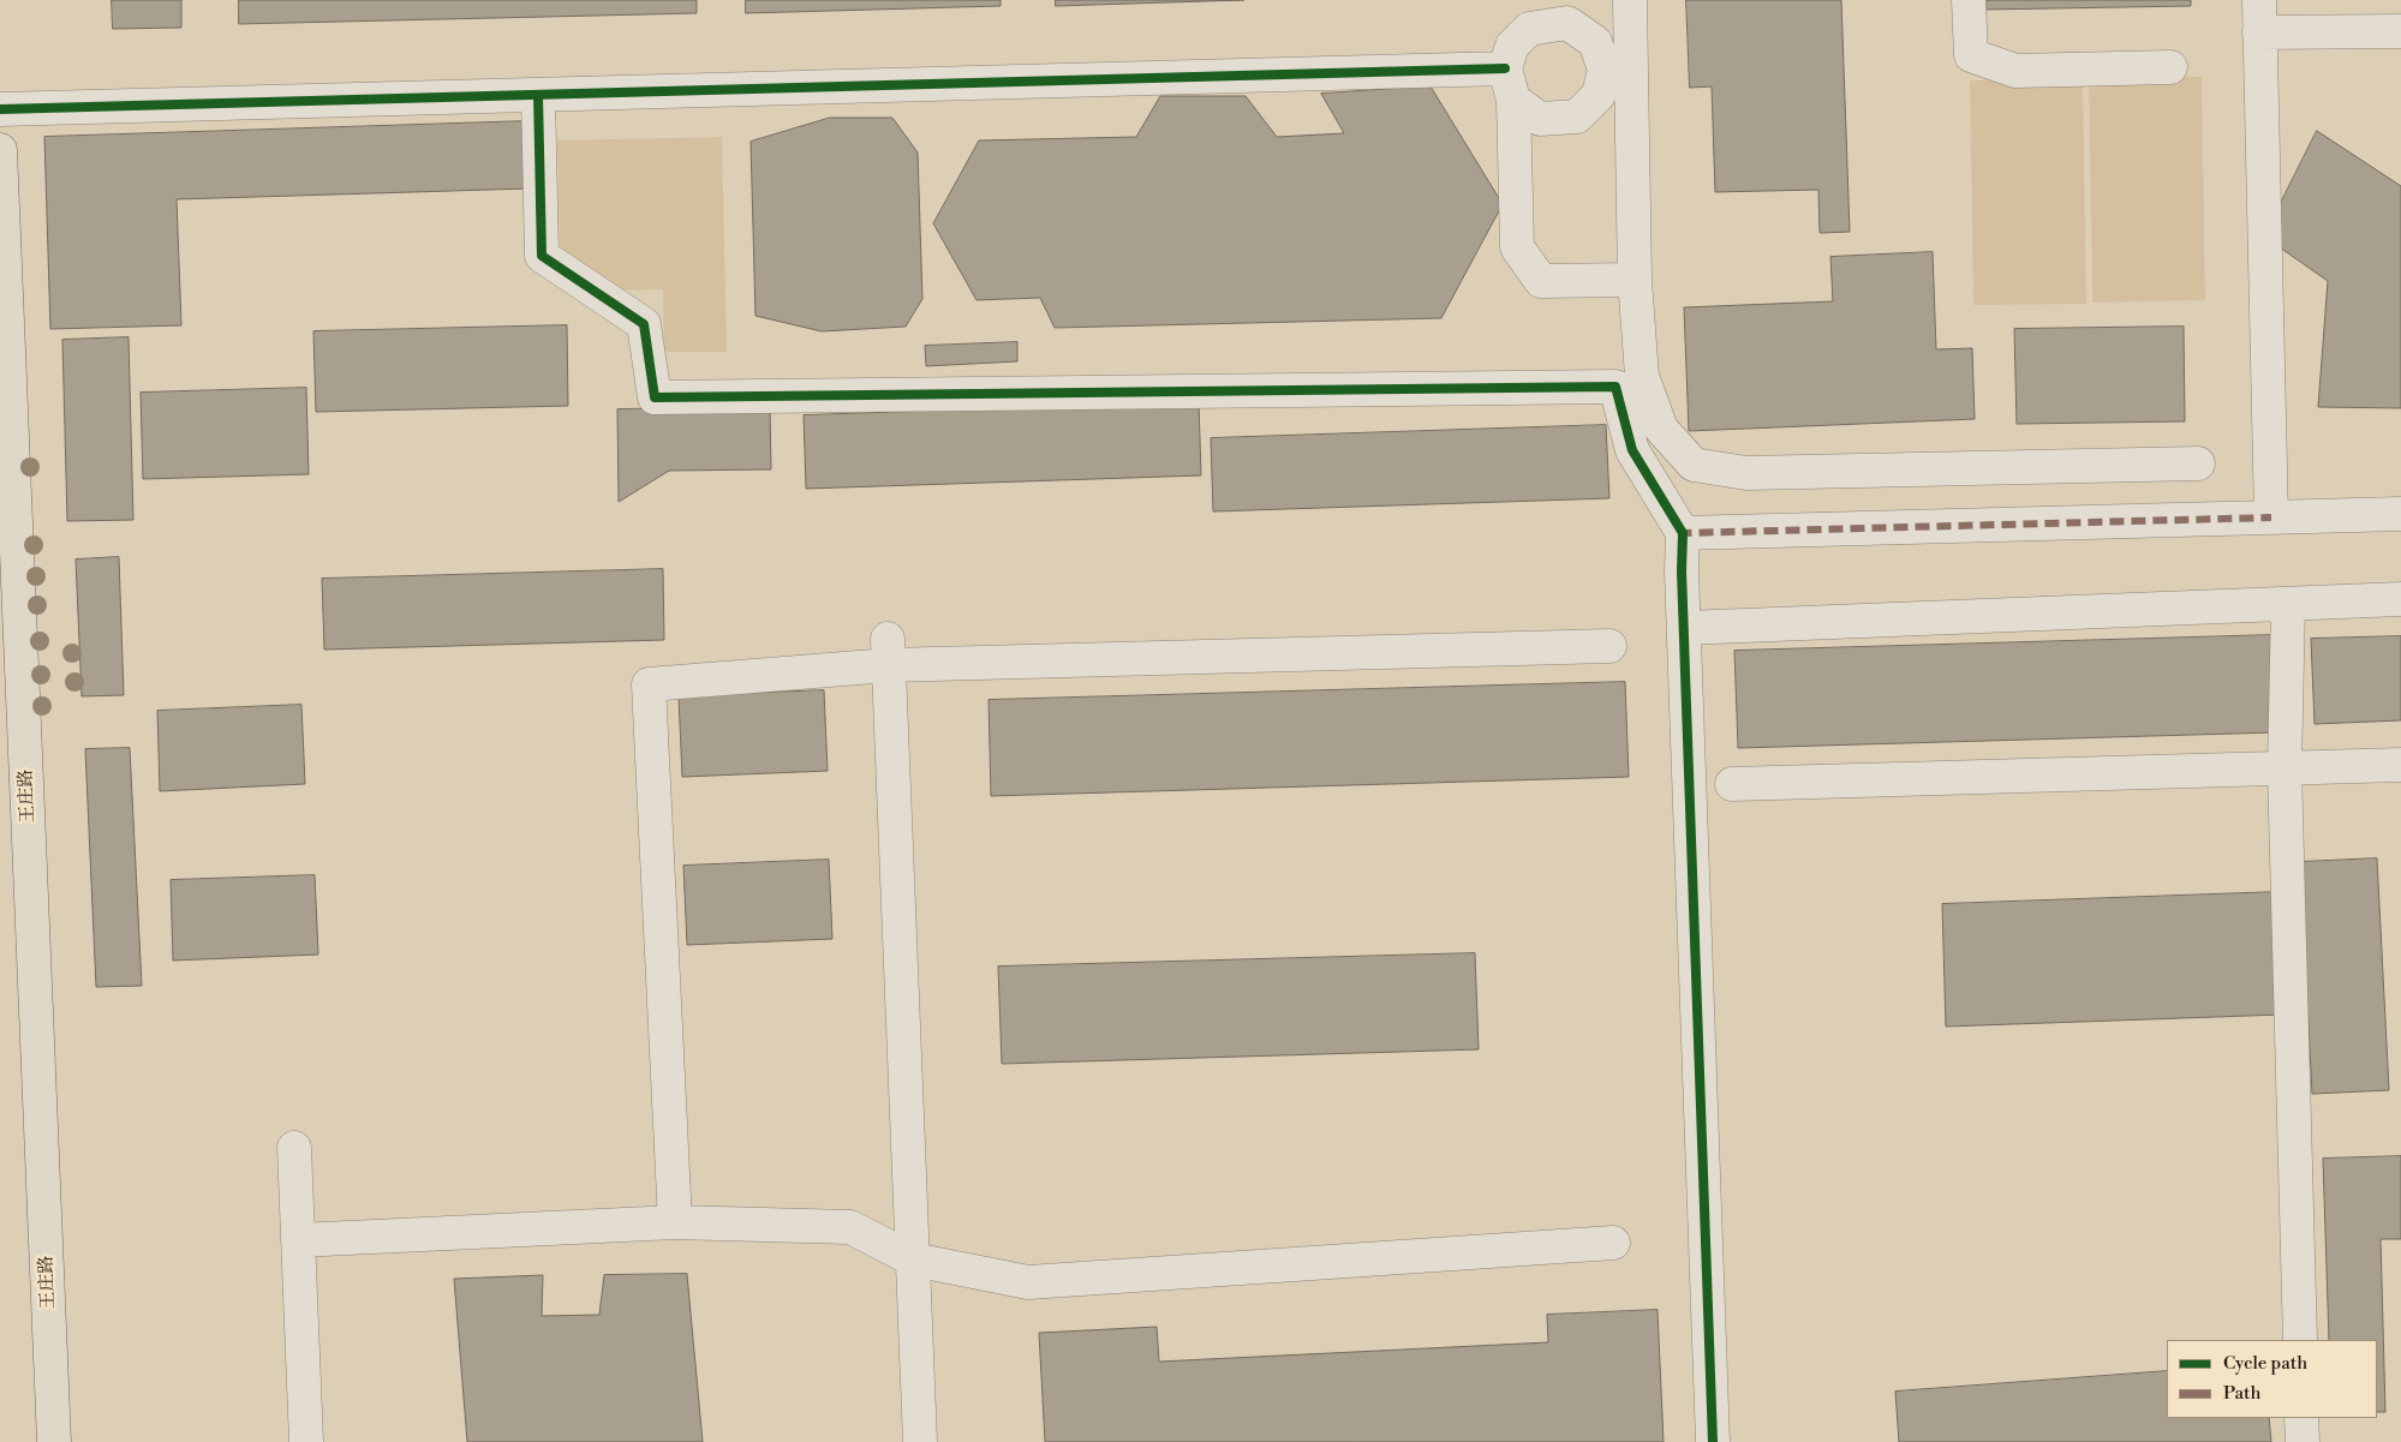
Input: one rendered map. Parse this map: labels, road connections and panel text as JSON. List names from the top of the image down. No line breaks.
{"streets":{"main road":["王庄路"]},"legend":["Cycle path","Path"]}
